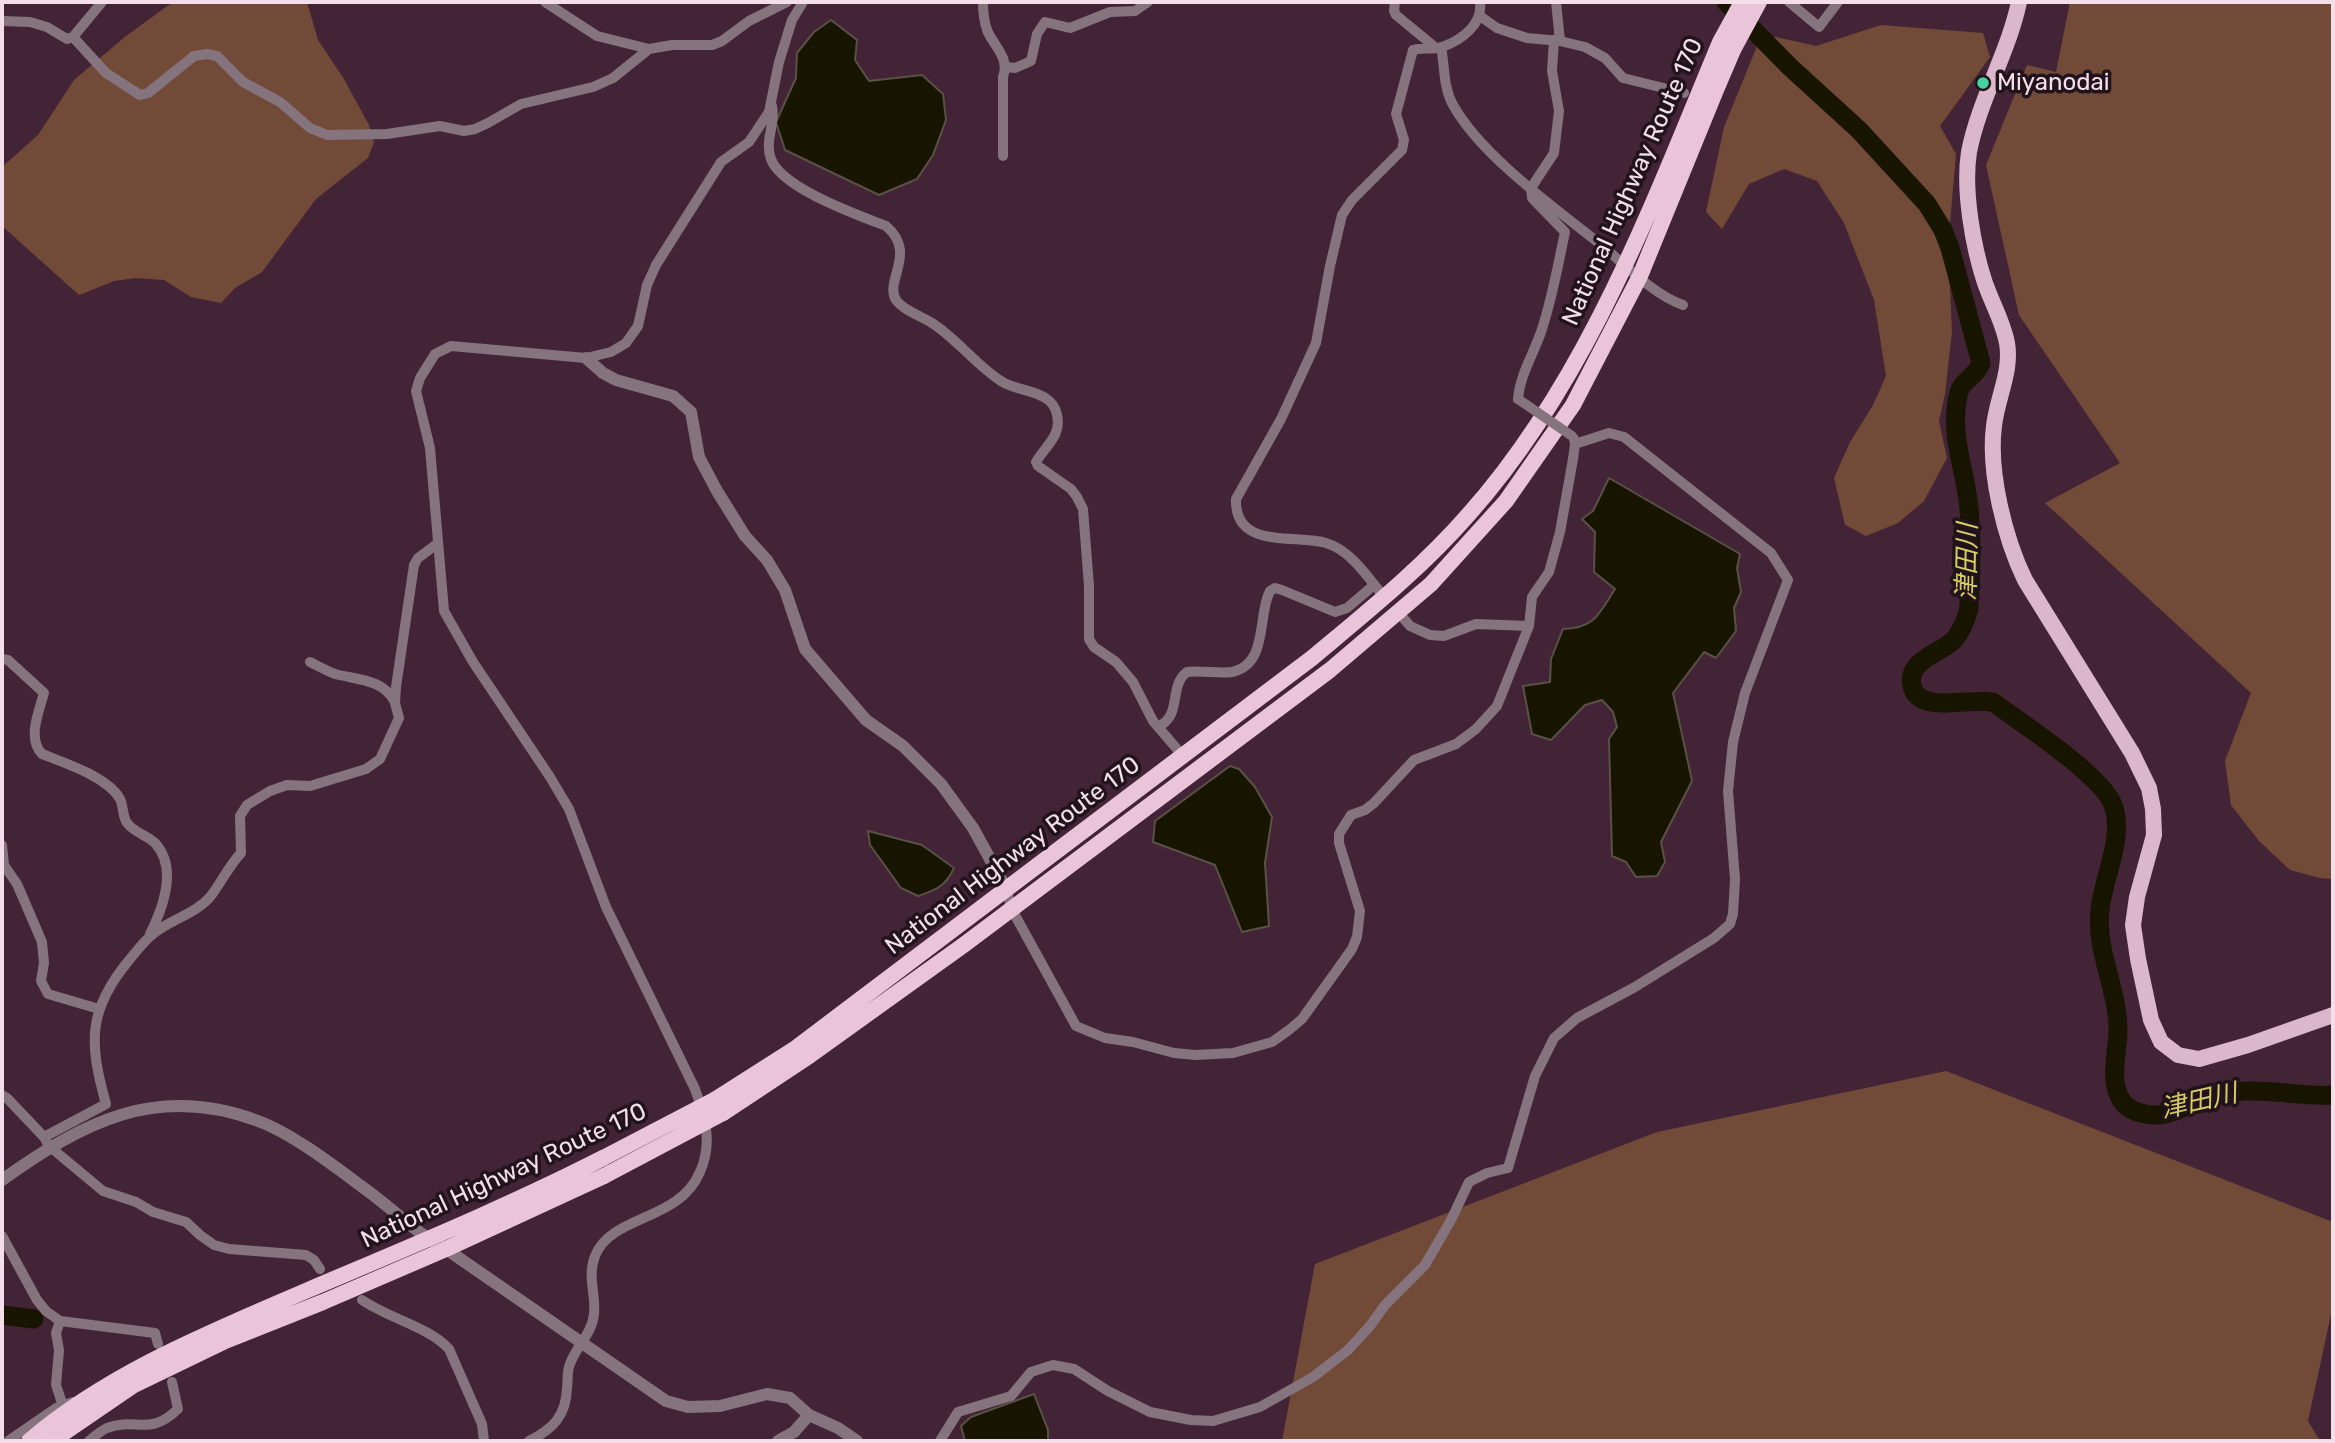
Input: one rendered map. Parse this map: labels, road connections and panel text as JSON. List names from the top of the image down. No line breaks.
{"streets":{"highway":["National Highway Route 170"]},"water":["津田川"],"places":["Miyanodai"]}
